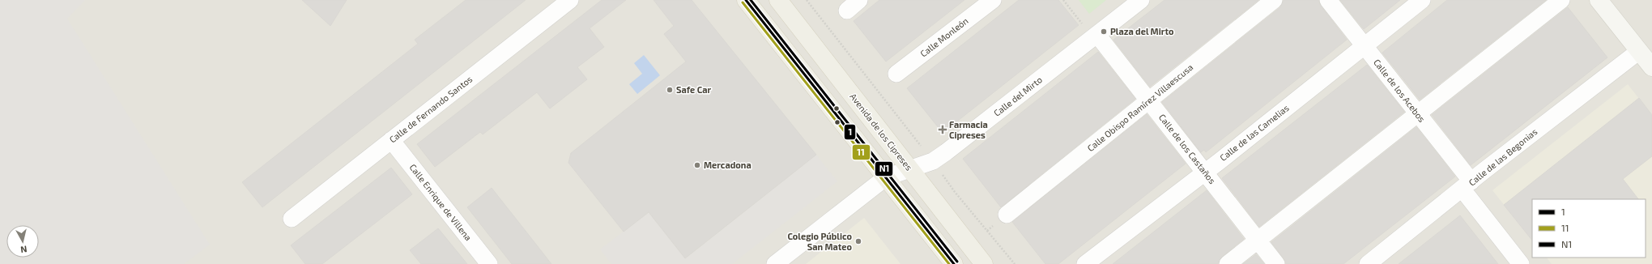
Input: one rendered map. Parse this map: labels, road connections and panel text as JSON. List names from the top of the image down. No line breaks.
{"streets":{"main road":["Avenida de los Cipreses"],"street":["Calle Monleón","Calle de los Acebos","Calle del Mirto","Calle Obispo Ramírez Villaescusa","Calle de Fernando Santos","Calle de las Camelias","Calle de los Castaños","Calle de las Begonias","Calle Enrique de Villena"]},"crossings":[["Calle de los Acebos","Calle de las Camelias"],["Calle de los Acebos","Calle de las Begonias"],["Calle del Mirto","Avenida de los Cipreses"],["Calle del Mirto","Calle de los Castaños"],["Calle Obispo Ramírez Villaescusa","Calle de los Castaños"],["Calle de Fernando Santos","Calle Enrique de Villena"],["Calle de las Camelias","Calle de los Castaños"]],"places":{"other":["Plaza del Mirto","Safe Car","Mercadona","Colegio Público San Mateo"],"health":["Farmacia Cipreses"]},"lines":["transit line 1","transit line N1","transit line 11"],"legend":["1","11","N1"],"north":"bottom"}
